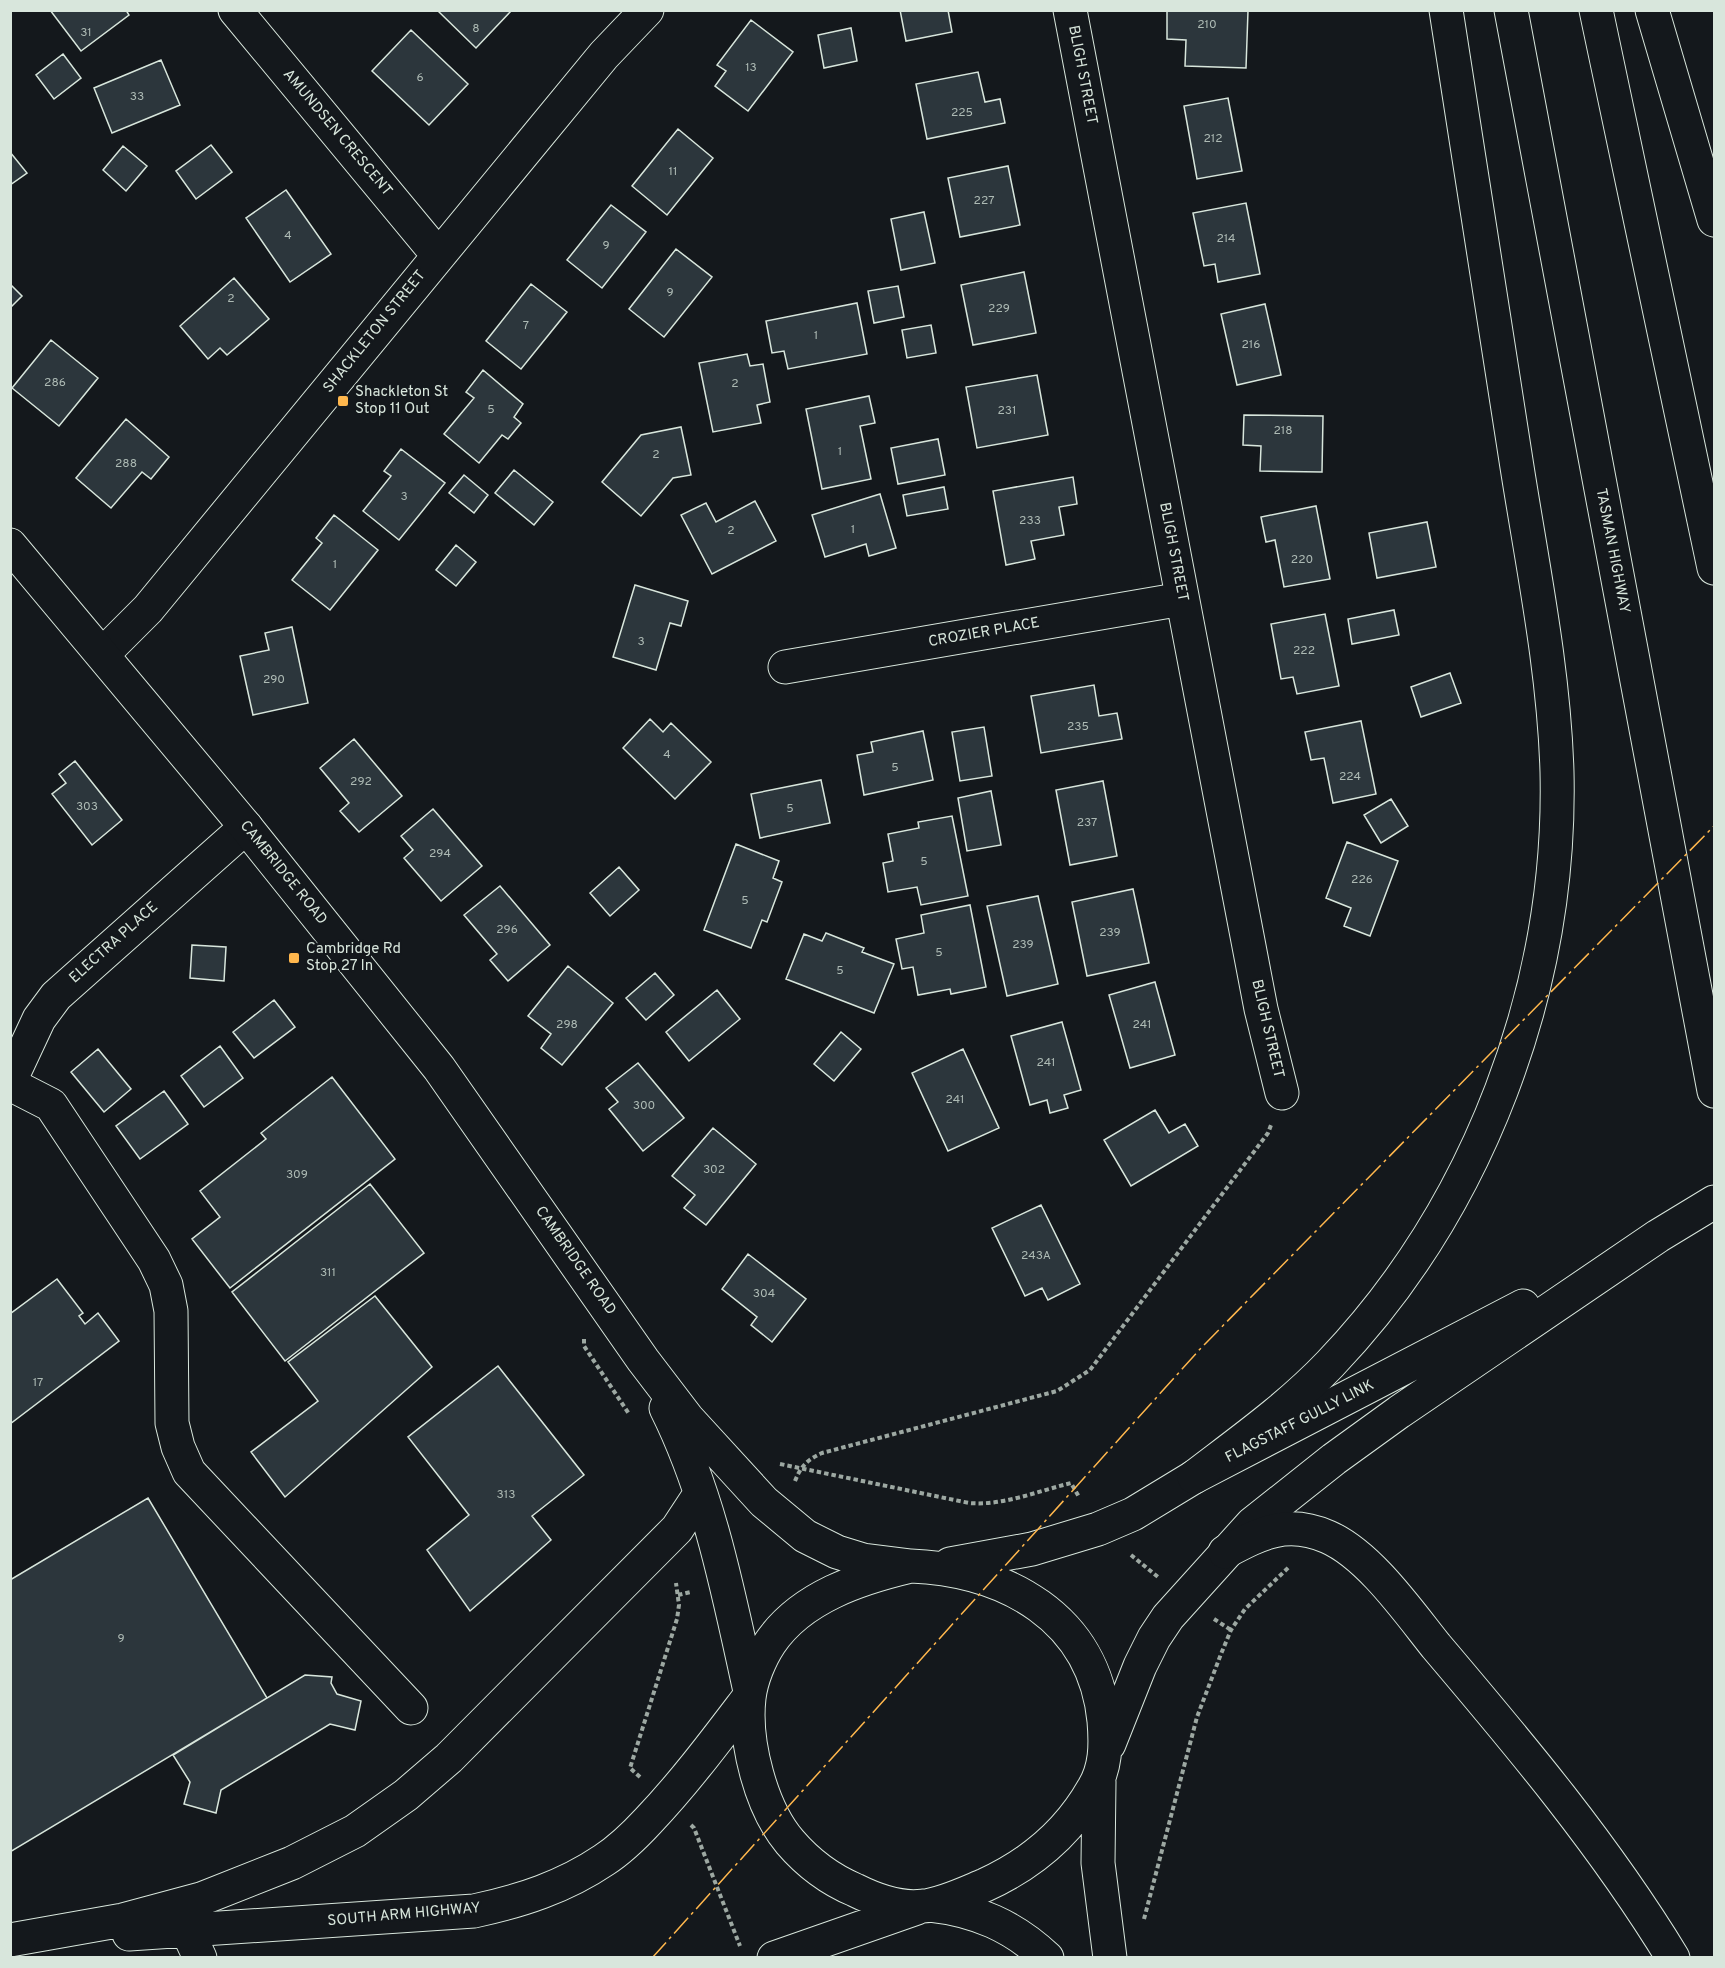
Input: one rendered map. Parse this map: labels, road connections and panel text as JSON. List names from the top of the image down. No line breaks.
{"streets":{"main road":["BLIGH STREET","AMUNDSEN CRESCENT","SHACKLETON STREET","TASMAN HIGHWAY","CROZIER PLACE","CAMBRIDGE ROAD","ELECTRA PLACE","FLAGSTAFF GULLY LINK","SOUTH ARM HIGHWAY"]},"crossings":[["BLIGH STREET","CROZIER PLACE"],["AMUNDSEN CRESCENT","SHACKLETON STREET"],["SHACKLETON STREET","CAMBRIDGE ROAD"],["CAMBRIDGE ROAD","ELECTRA PLACE"],["CAMBRIDGE ROAD","FLAGSTAFF GULLY LINK"],["CAMBRIDGE ROAD","SOUTH ARM HIGHWAY"]],"places":{"transit":["Shackleton St Stop 11 Out","Cambridge Rd Stop 27 In"]},"house_numbers":["210","8","31","13","6","33","225","212","11","227","4","214","9","9","2","229","7","1","216","286","2","5","231","218","1","2","288","3","233","1","2","220","1","3","222","290","235","4","5","224","292","303","5","237","294","5","226","5","296","239","239","5","5","298","241","241","241","300","302","309","243A","311","304","17","313","9"]}
